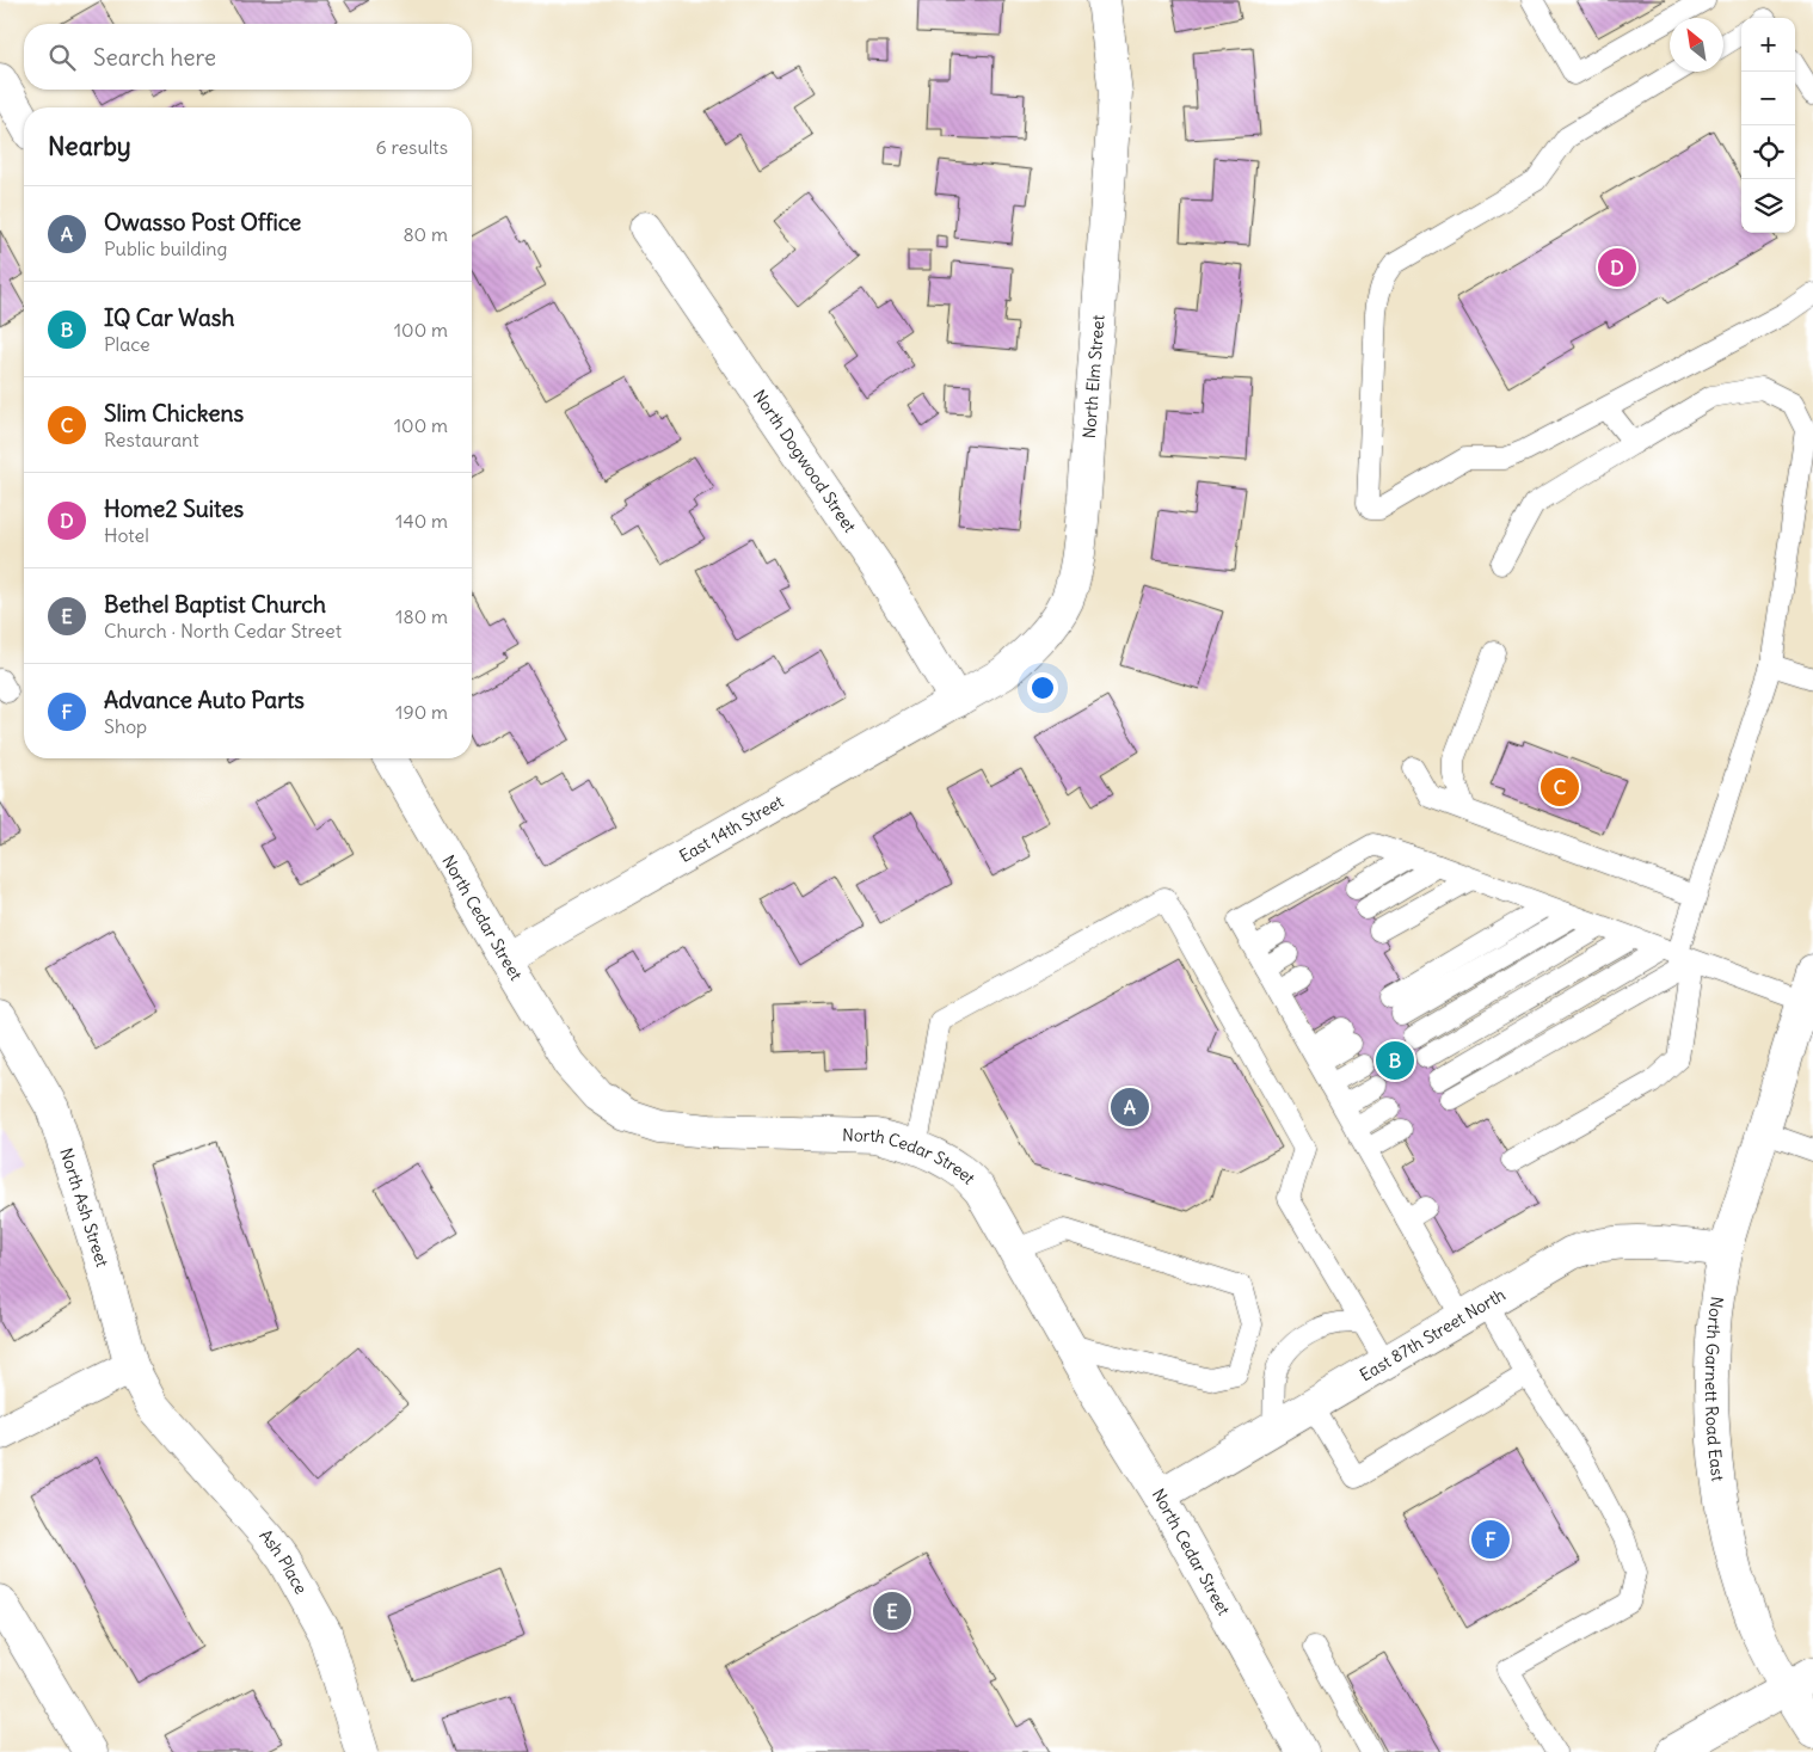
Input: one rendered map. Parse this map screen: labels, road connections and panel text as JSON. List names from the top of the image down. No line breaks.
{"streets":{"street":["North Elm Street","North Dogwood Street","East 14th Street","North Cedar Street","North Ash Street","East 87th Street North","North Garnett Road East","Ash Place"]},"crossings":[["North Elm Street","North Dogwood Street"],["North Elm Street","East 14th Street"],["North Dogwood Street","East 14th Street"],["East 14th Street","North Cedar Street"],["North Cedar Street","East 87th Street North"],["North Ash Street","Ash Place"],["East 87th Street North","North Garnett Road East"]],"north":"top left","page":{"map_buttons":["+","−"],"search":"Search here","heading":["Nearby","6 results"],"list":[{"mark":"A","name":"Owasso Post Office","note":"Public building","value":"80 m"},{"mark":"B","name":"IQ Car Wash","note":"Place","value":"100 m"},{"mark":"C","name":"Slim Chickens","note":"Restaurant","value":"100 m"},{"mark":"D","name":"Home2 Suites","note":"Hotel","value":"140 m"},{"mark":"E","name":"Bethel Baptist Church","note":"Church · North Cedar Street","value":"180 m"},{"mark":"F","name":"Advance Auto Parts","note":"Shop","value":"190 m"}],"pins":["D","C","B","A","F","E"]}}
